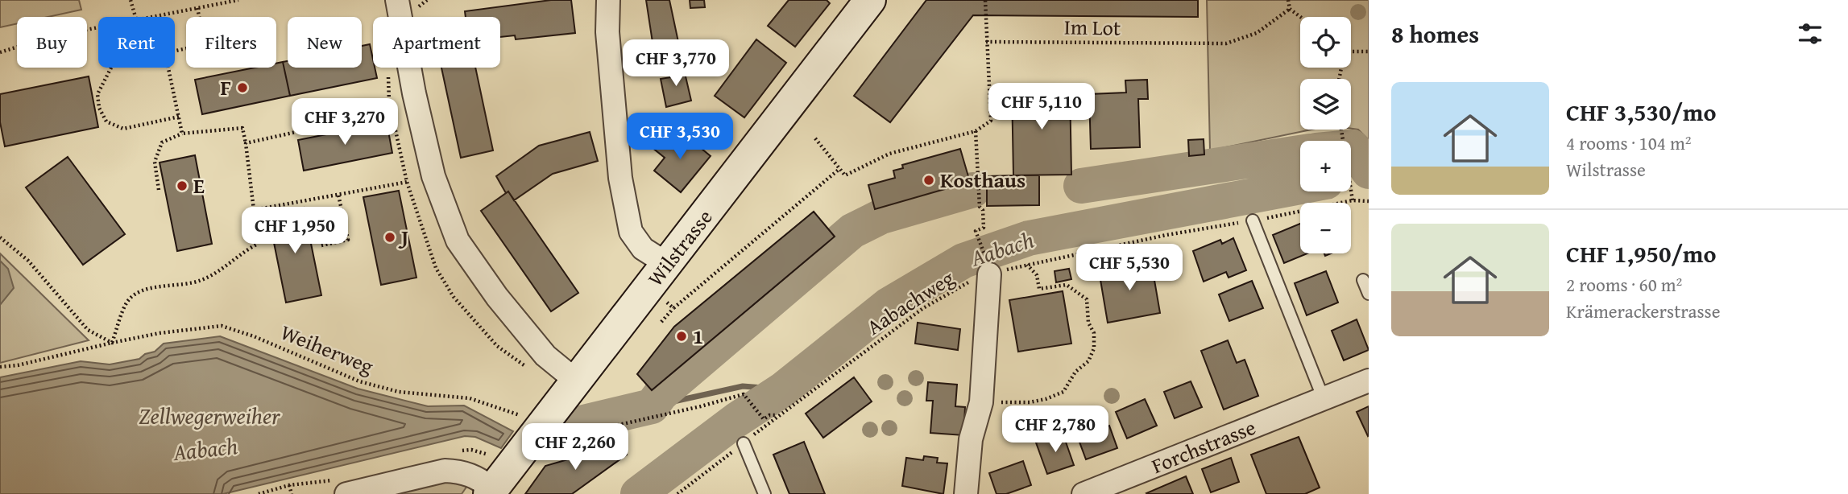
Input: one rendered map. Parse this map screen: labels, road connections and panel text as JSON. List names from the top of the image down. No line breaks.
{"streets":{"street":["Wilstrasse","Forchstrasse"],"path":["Im Lot","Aabachweg","Weiherweg"]},"water":["Aabach","Zellwegerweiher"],"places":["F","Kosthaus","E","J","1"],"page":{"heading":"8 homes","map_buttons":["+","−"],"chip":["Buy","Rent","Filters","New","Apartment"],"price":["CHF 3,770","CHF 5,110","CHF 3,270","CHF 3,530","CHF 1,950","CHF 5,530","CHF 2,780","CHF 2,260"],"list":[{"name":"CHF 3,530/mo","note":"4 rooms · 104 m² · Wilstrasse"},{"name":"CHF 1,950/mo","note":"2 rooms · 60 m² · Krämerackerstrasse"}]}}
